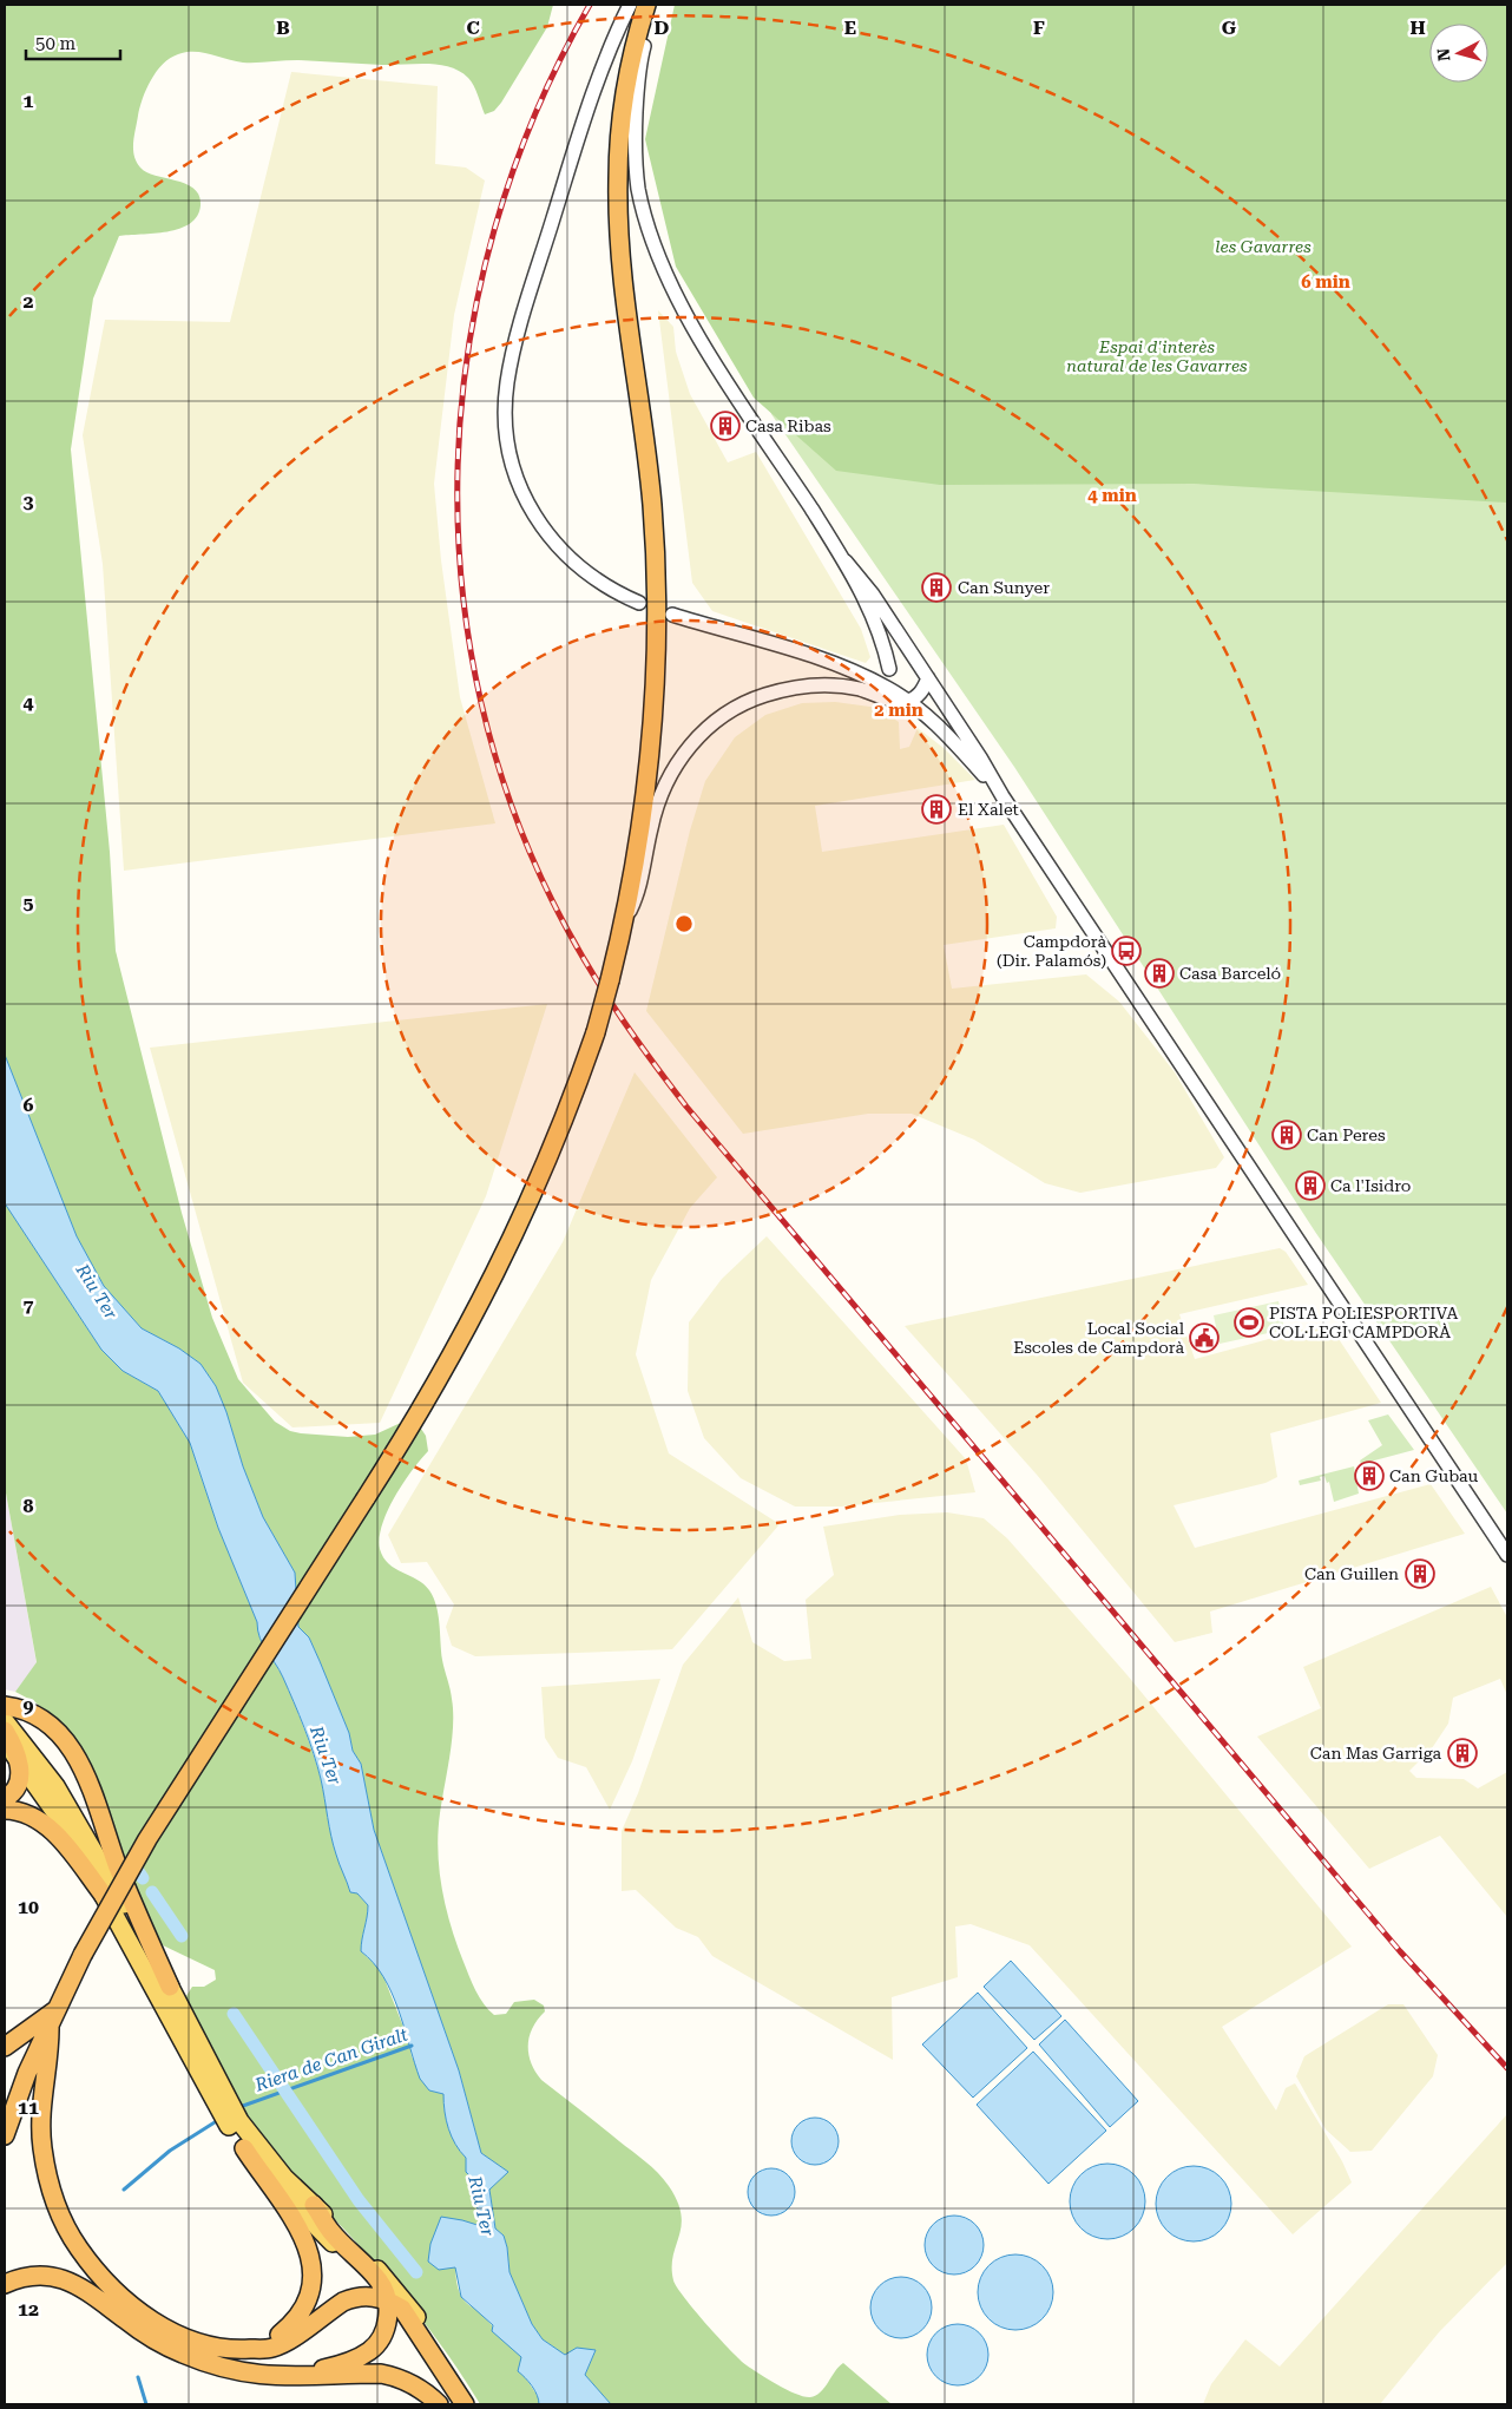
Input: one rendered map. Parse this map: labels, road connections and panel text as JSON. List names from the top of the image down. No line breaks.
{"water":["Riu Ter","Riera de Can Giralt"],"parks":["les Gavarres","Espai d'interès natural de les Gavarres"],"places":{"building":["Casa Ribas","Can Sunyer","El Xalet","Casa Barceló","Can Peres","Ca l'Isidro","Can Gubau","Can Guillen","Can Mas Garriga"],"bus stop":["Campdorà (Dir. Palamós)"],"sports":["PISTA POLIESPORTIVA COL·LEGI CAMPDORÀ"],"public building":["Local Social Escoles de Campdorà"]},"scale_bar":"50 m","north":"left","grid":{"columns":["B","C","D","E","F","G","H"],"rows":["1","2","3","4","5","6","7","8","9","10","11","12"]},"rings":["6 min","4 min","2 min"]}
